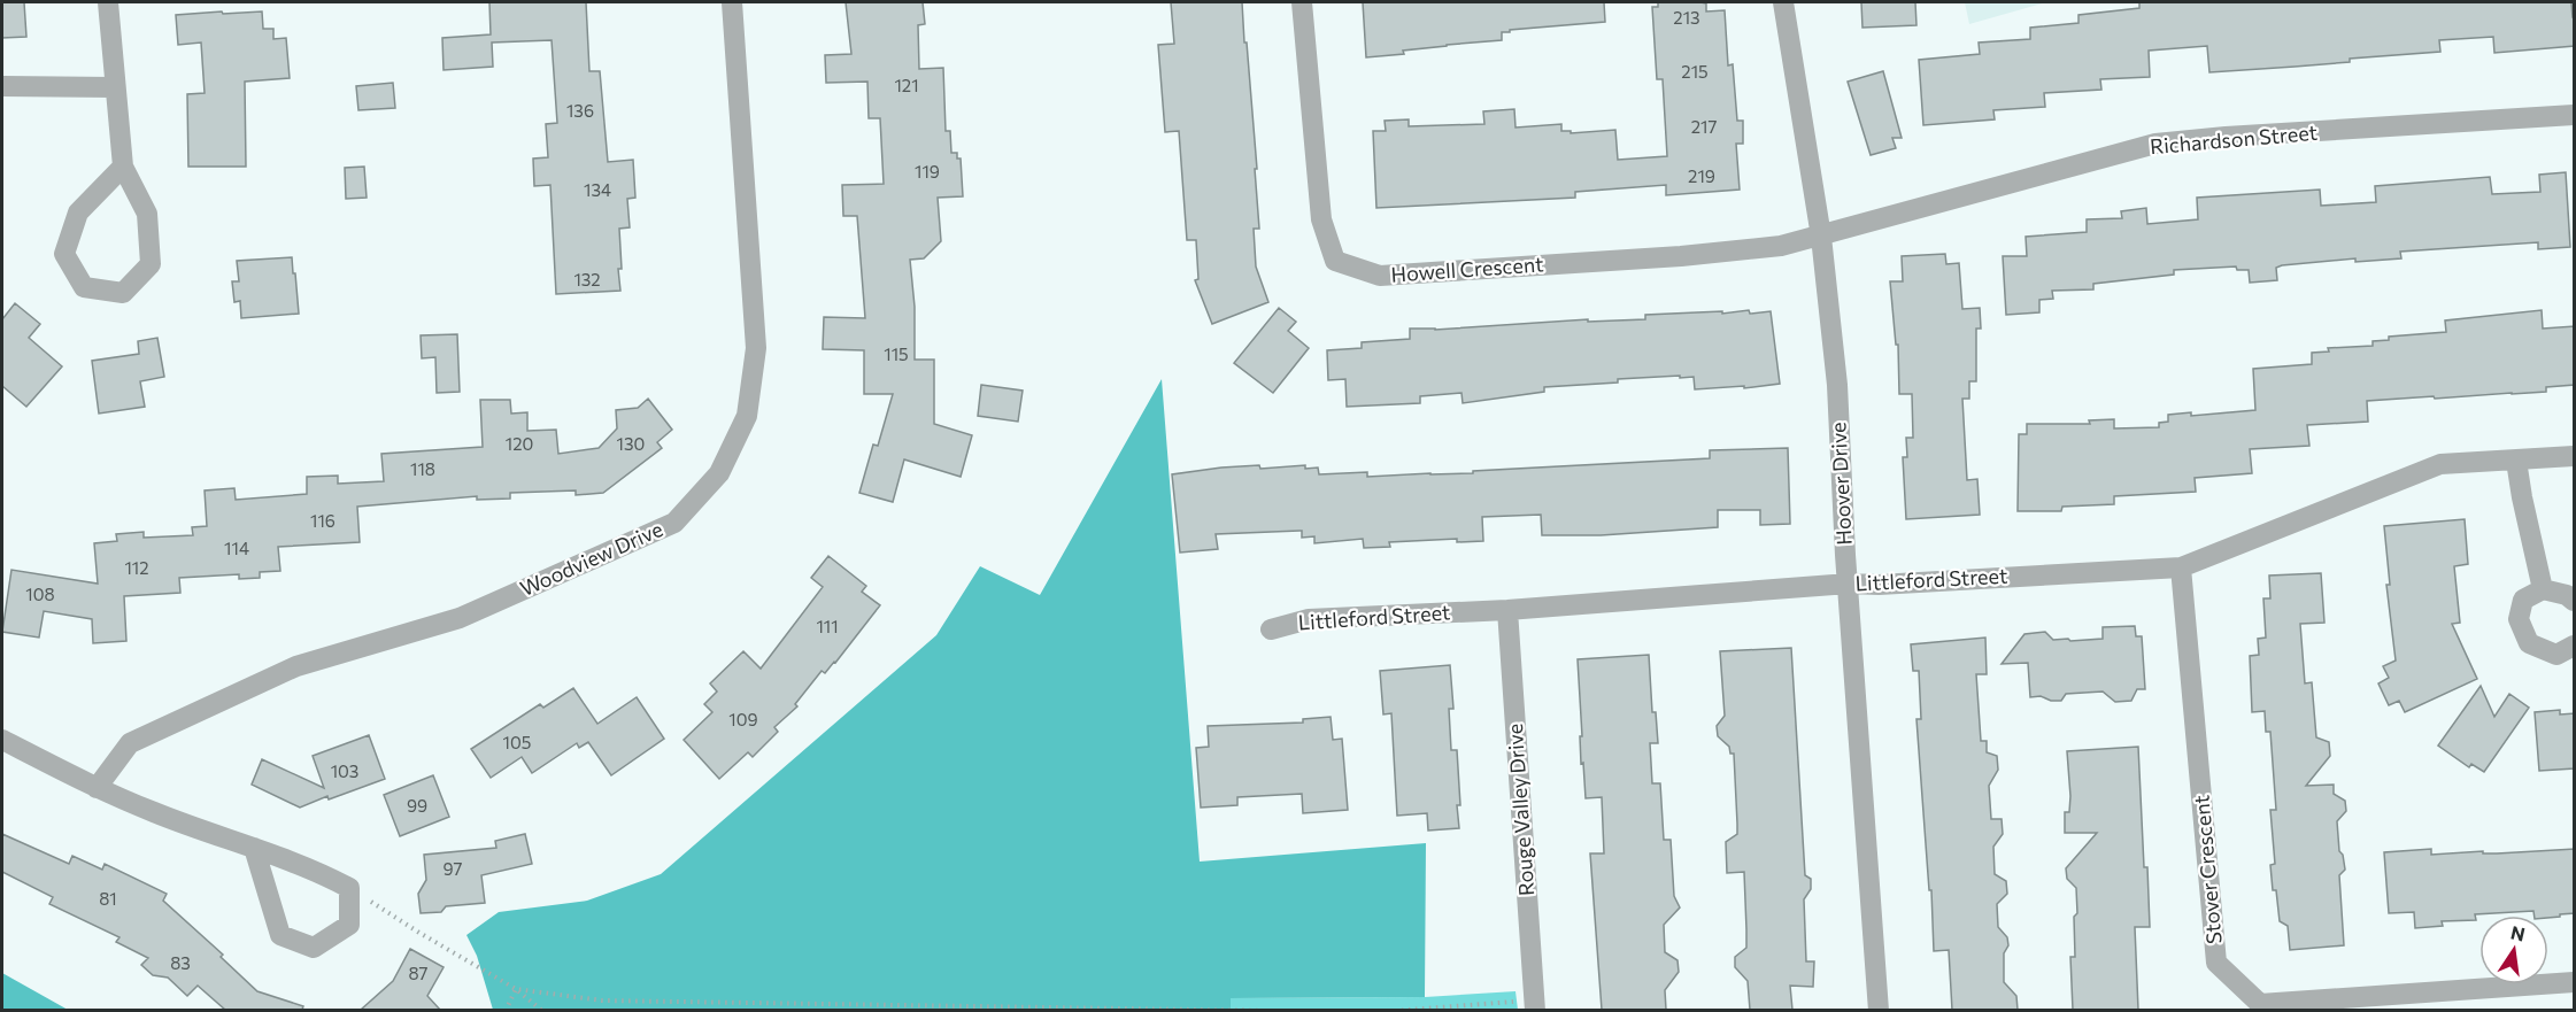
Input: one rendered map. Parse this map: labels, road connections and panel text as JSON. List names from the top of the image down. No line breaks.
{"streets":{"street":["Richardson Street","Howell Crescent","Hoover Drive","Woodview Drive","Littleford Street","Rouge Valley Drive","Stover Crescent"]},"crossings":[["Richardson Street","Howell Crescent"],["Richardson Street","Hoover Drive"],["Howell Crescent","Hoover Drive"],["Hoover Drive","Littleford Street"],["Littleford Street","Rouge Valley Drive"],["Littleford Street","Stover Crescent"]],"house_numbers":["213","215","121","136","217","119","219","134","132","115","120","130","118","116","114","112","108","111","109","105","103","99","97","81","83","87"],"north":"top"}
